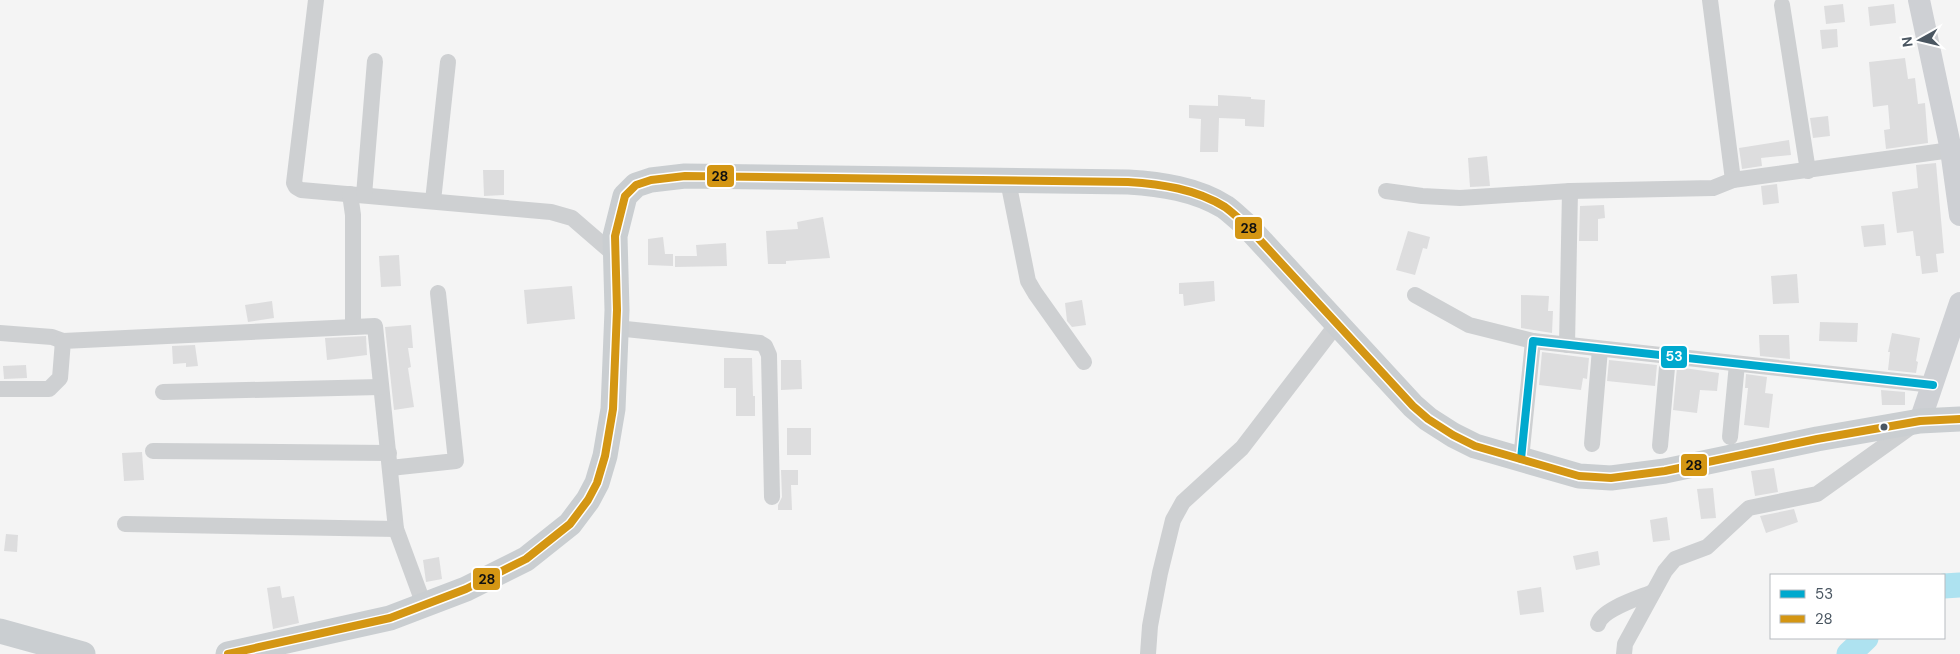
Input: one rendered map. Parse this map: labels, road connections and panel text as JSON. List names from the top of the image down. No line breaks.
{"lines":["transit line 28","transit line 53"],"legend":["53","28"],"north":"left"}
